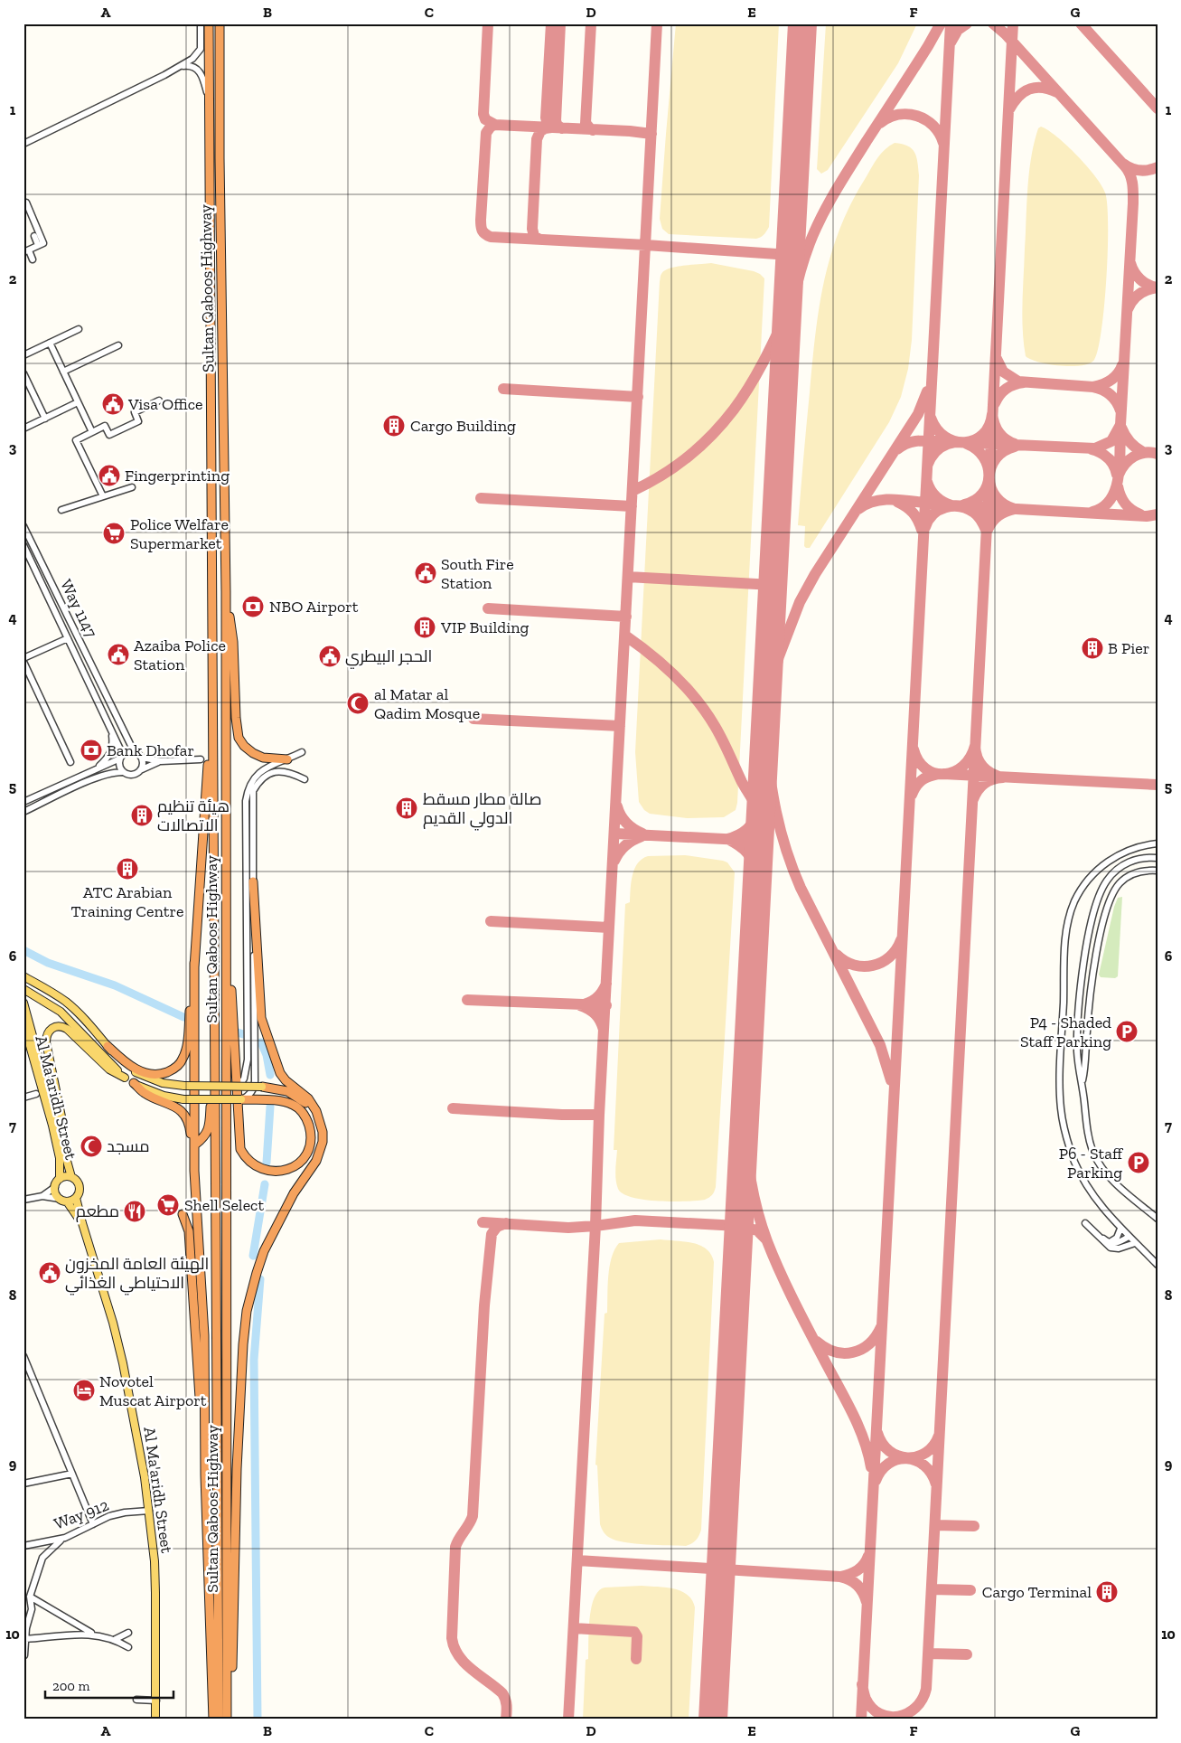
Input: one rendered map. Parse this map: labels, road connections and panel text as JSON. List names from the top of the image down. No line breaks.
{"streets":{"highway":["Sultan Qaboos Highway"],"main road":["Al Ma'aridh Street"],"street":["Way 1147","Way 912"]},"crossings":[["Al Ma'aridh Street","Way 912"]],"places":{"public building":["Visa Office","Fingerprinting","South Fire Station","Azaiba Police Station","الحجر البيطري","الهيئة العامة المخزون الاحتياطي الغذائي"],"building":["Cargo Building","VIP Building","B Pier","صالة مطار مسقط الدولي القديم","هيئة تنظيم الاتصالات","ATC Arabian Training Centre","Cargo Terminal"],"supermarket":["Police Welfare Supermarket","Shell Select"],"bank":["NBO Airport","Bank Dhofar"],"mosque":["al Matar al Qadim Mosque","مسجد"],"parking":["P4 - Shaded Staff Parking","P6 - Staff Parking"],"restaurant":["مطعم"],"hotel":["Novotel Muscat Airport"]},"scale_bar":"200 m","grid":{"columns":["A","B","C","D","E","F","G"],"rows":["1","2","3","4","5","6","7","8","9","10"]}}
